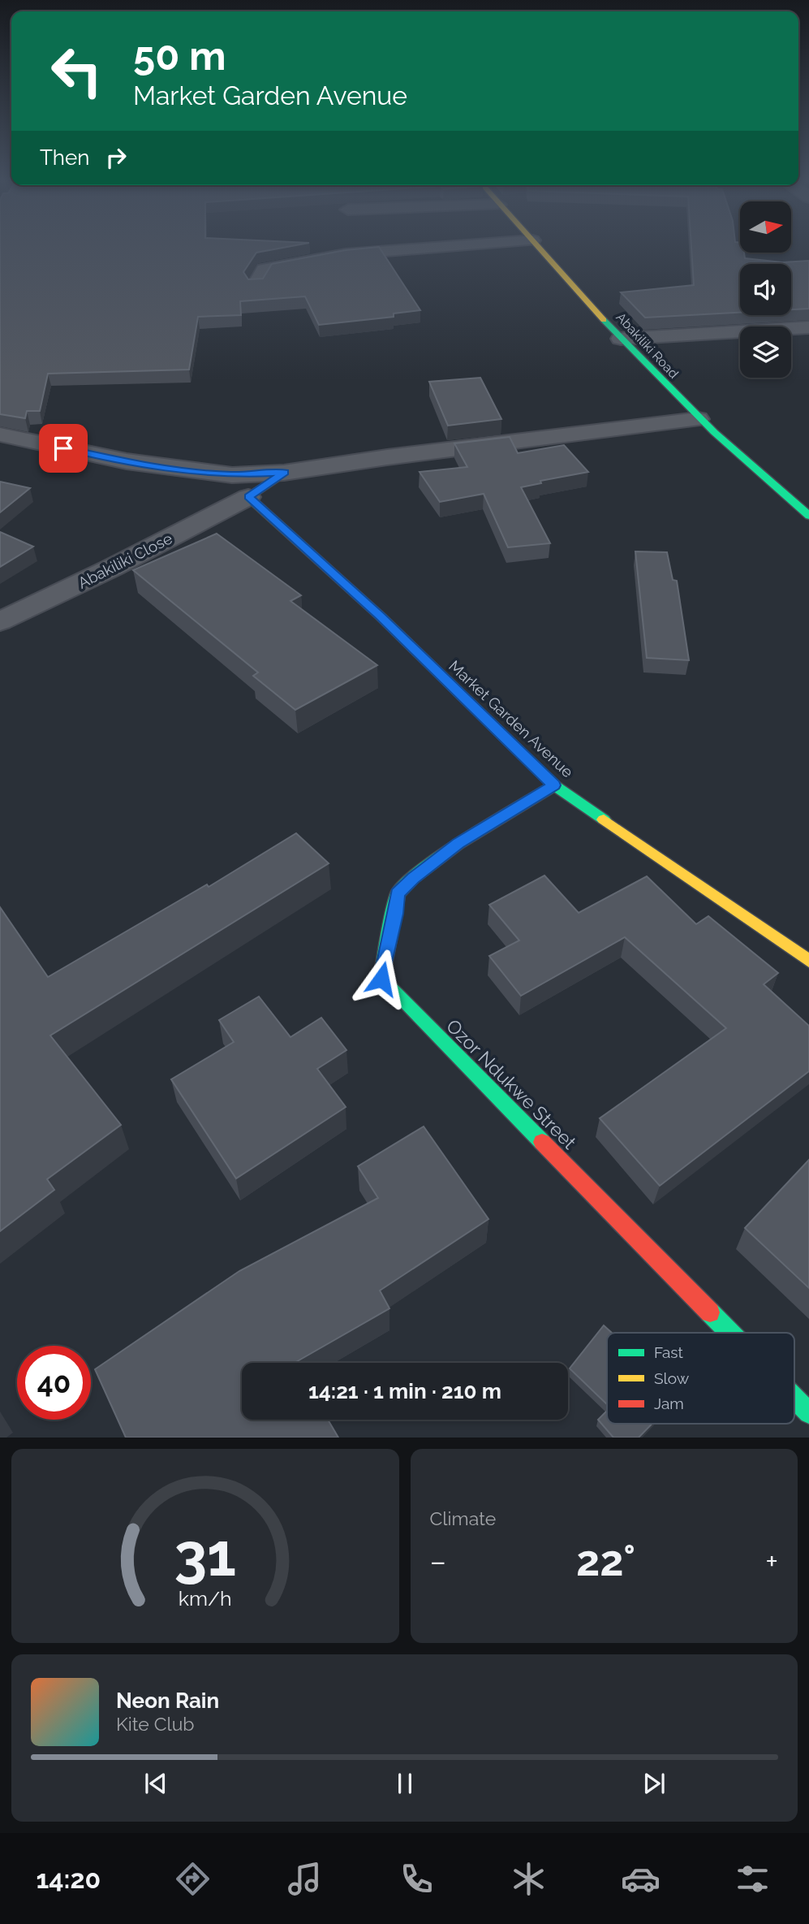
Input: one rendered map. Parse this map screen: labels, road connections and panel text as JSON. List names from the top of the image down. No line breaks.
{"streets":{"street":["Abakiliki Road","Abakiliki Close","Market Garden Avenue","Ozor Ndukwe Street"]},"crossings":[["Abakiliki Close","Market Garden Avenue"],["Market Garden Avenue","Ozor Ndukwe Street"]],"legend":["Fast","Slow","Jam"],"north":"right","page":{"turn":["50 m","Market Garden Avenue"],"then":"Then","limit":"40","trip":"14:21 · 1 min · 210 m","tile":"Climate","heat":["−","22°","+"],"song":["Neon Rain","Kite Club"],"tabs":"14:20","gauge":["31","km/h"]}}
